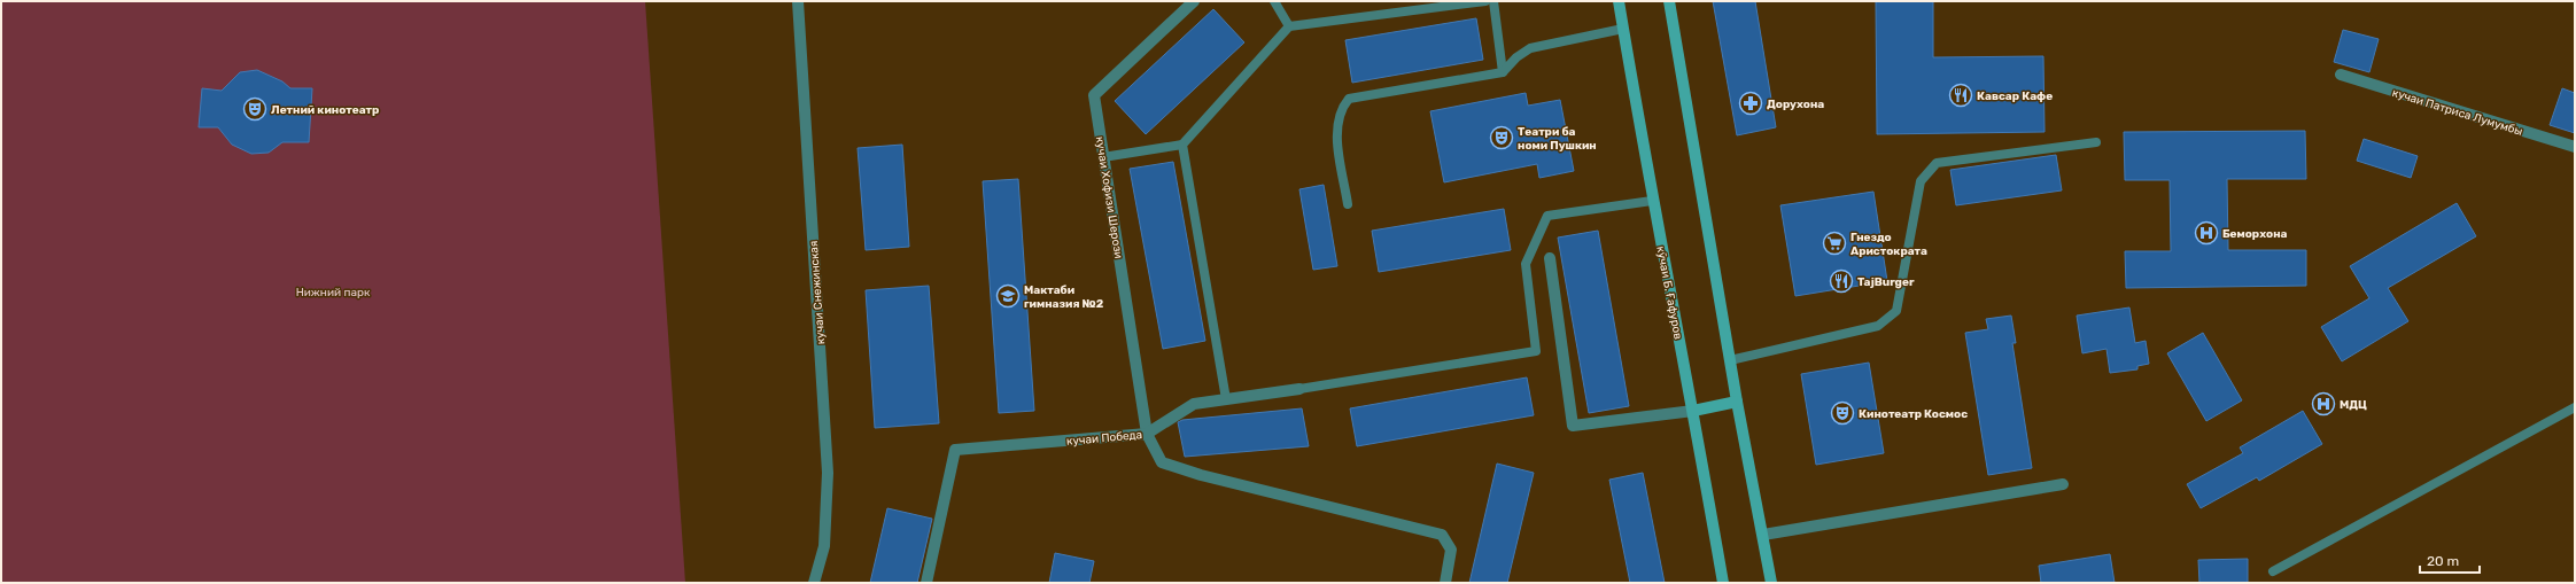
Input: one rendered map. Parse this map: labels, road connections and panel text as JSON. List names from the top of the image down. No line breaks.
{"streets":{"main road":["кӯчаи Б. Ғафуров"],"street":["кучаи Патриса Лумумбы","кучаи Хофизи Шерози","кучаи Снежинская","кучаи Победа"]},"crossings":[["кучаи Хофизи Шерози","кучаи Победа"]],"parks":["Нижний парк"],"places":{"restaurant":["Кавсар Кафе","TajBurger"],"pharmacy":["Дорухона"],"theatre":["Летний кинотеатр","Театри ба номи Пушкин","Кинотеатр Космос"],"hospital":["Беморхона","МДЦ"],"supermarket":["Гнездо Аристократа"],"school or university":["Мактаби гимназия №2"]},"scale_bar":"20 m"}
